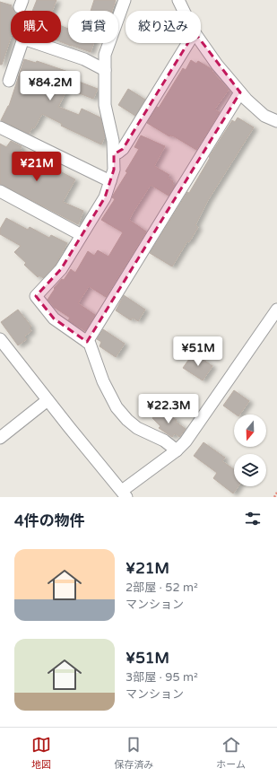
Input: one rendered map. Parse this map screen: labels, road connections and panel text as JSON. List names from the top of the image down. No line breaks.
{"north":"bottom","page":{"chip":["購入","賃貸","絞り込み"],"price":["¥84.2M","¥21M","¥51M","¥22.3M"],"heading":"4件の物件","list":[{"name":"¥21M","note":"2部屋 · 52 m² · マンション"},{"name":"¥51M","note":"3部屋 · 95 m² · マンション"}],"tabs":["地図","保存済み","ホーム"]}}
